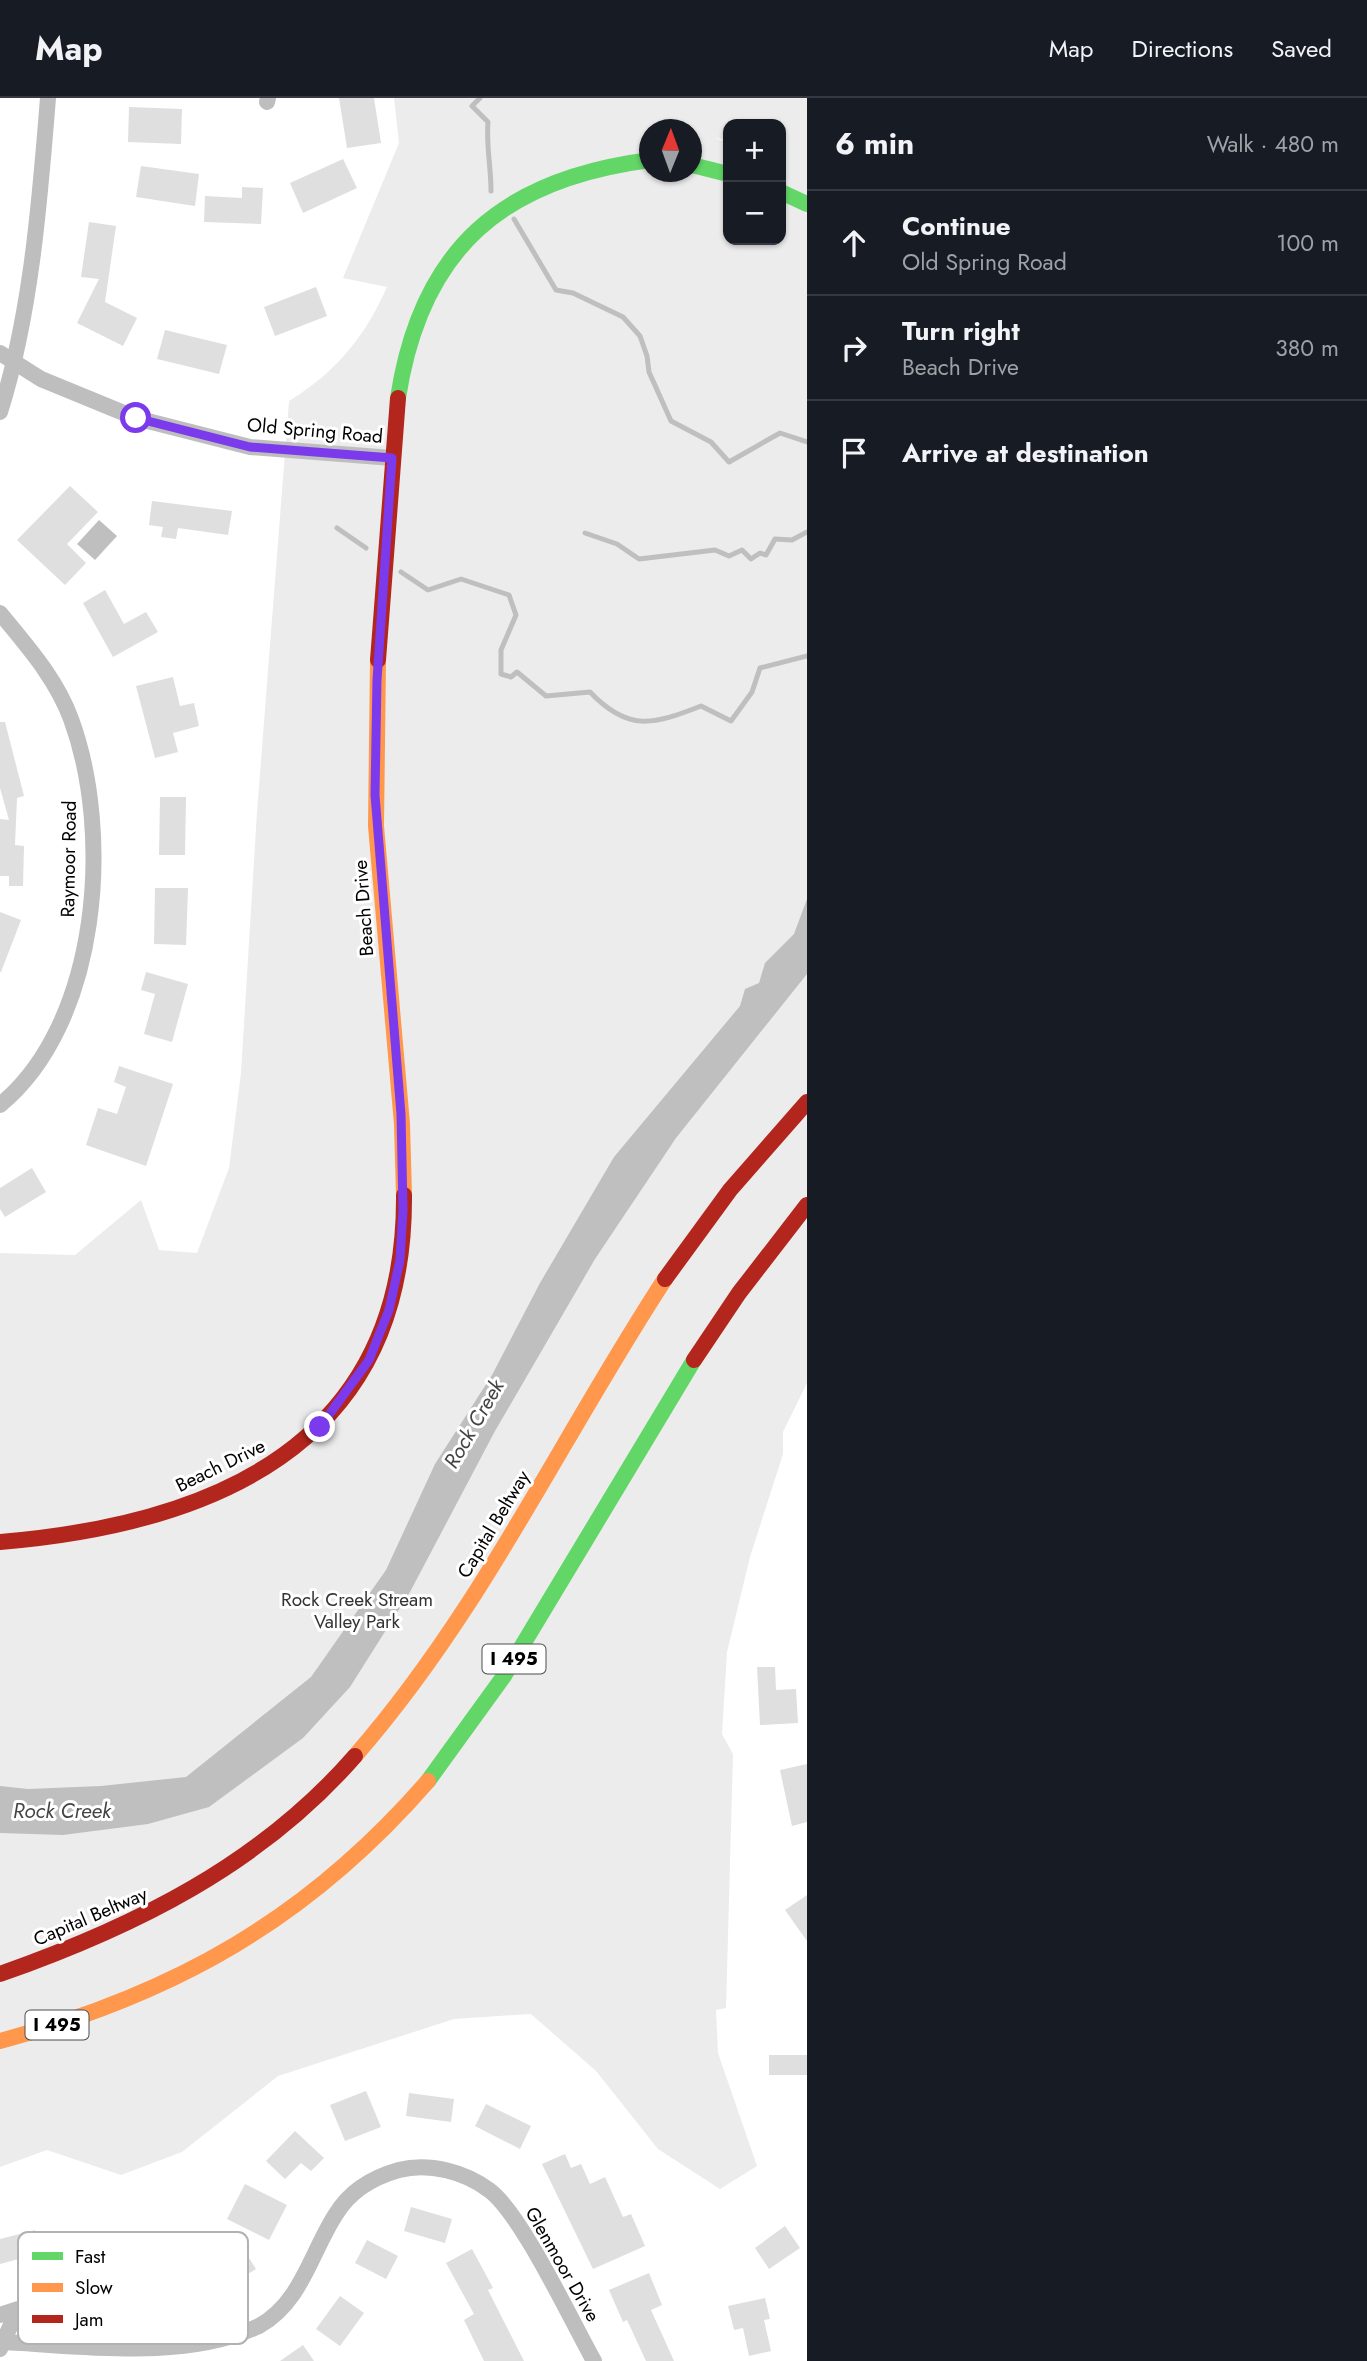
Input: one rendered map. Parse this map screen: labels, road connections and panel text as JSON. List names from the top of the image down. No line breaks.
{"streets":{"main road":["Beach Drive","Capital Beltway","I 495"],"street":["Old Spring Road","Raymoor Road","Glenmoor Drive"]},"crossings":[["Old Spring Road","Beach Drive"]],"water":["Rock Creek"],"parks":["Rock Creek Stream Valley Park"],"legend":["Fast","Slow","Jam"],"north":"top","page":{"header":"Map","nav":["Map","Directions","Saved"],"heading":["6 min","Walk · 480 m"],"map_buttons":["+","−"],"list":[["Continue","Old Spring Road","100 m"],["Turn right","Beach Drive","380 m"],"Arrive at destination"]}}
